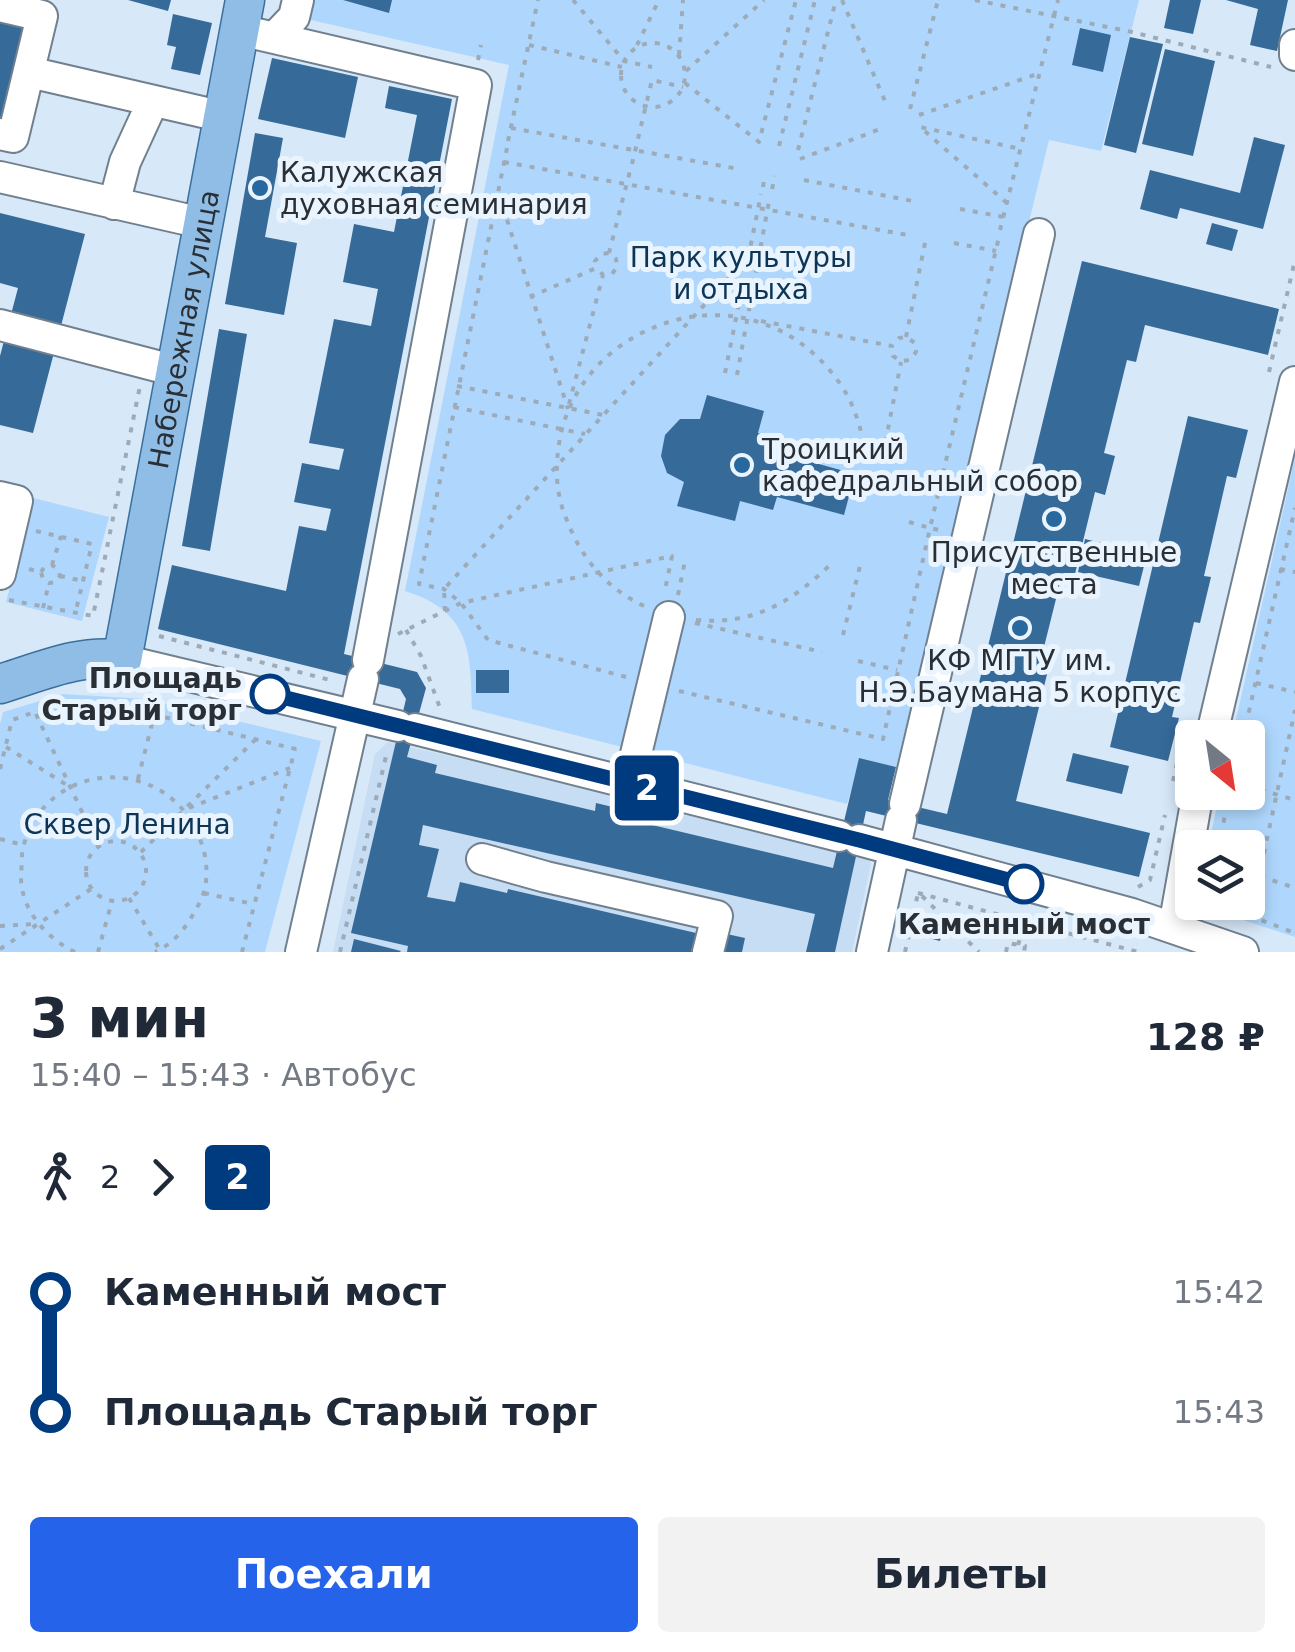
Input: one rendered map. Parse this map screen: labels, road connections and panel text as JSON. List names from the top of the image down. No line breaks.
{"streets":{"main road":["Набережная улица"]},"parks":["Парк культуры и отдыха","Сквер Ленина"],"places":["Калужская духовная семинария","Троицкий кафедральный собор","Присутственные места","КФ МГТУ им. Н.Э.Баумана 5 корпус","Площадь Старый торг","Каменный мост"],"lines":["bus line 2"],"north":"bottom right","page":{"on_map":"2","heading":["3 мин","15:40 – 15:43 · Автобус","128 ₽"],"legs":["2","2"],"list":[{"name":"Каменный мост","value":"15:42"},{"name":"Площадь Старый торг","value":"15:43"}],"buttons":["Поехали","Билеты"]}}
